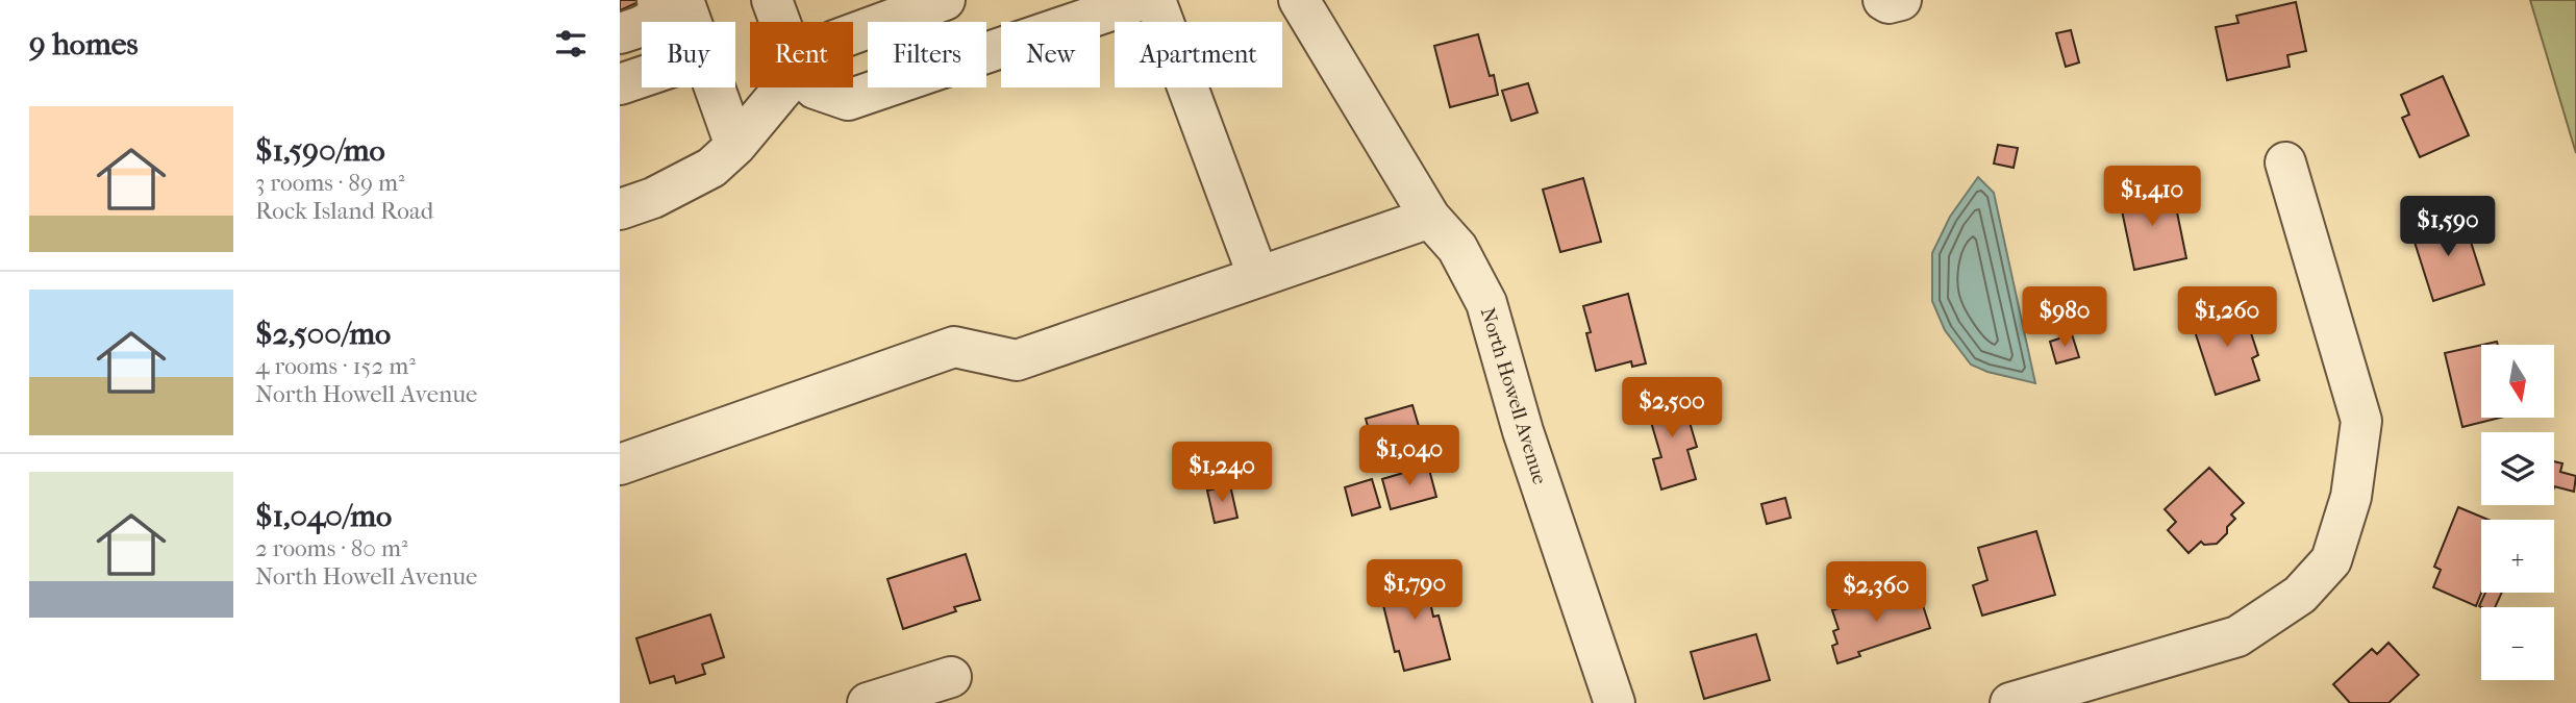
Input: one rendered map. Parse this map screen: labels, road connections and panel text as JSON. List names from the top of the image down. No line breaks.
{"streets":{"street":["North Howell Avenue"]},"north":"bottom","page":{"heading":"9 homes","chip":["Buy","Rent","Filters","New","Apartment"],"list":[{"name":"$1,590/mo","note":"3 rooms · 89 m² · Rock Island Road"},{"name":"$2,500/mo","note":"4 rooms · 152 m² · North Howell Avenue"},{"name":"$1,040/mo","note":"2 rooms · 80 m² · North Howell Avenue"}],"price":["$1,410","$1,590","$980","$1,260","$2,500","$1,040","$1,240","$1,790","$2,360"],"map_buttons":["+","−"]}}
